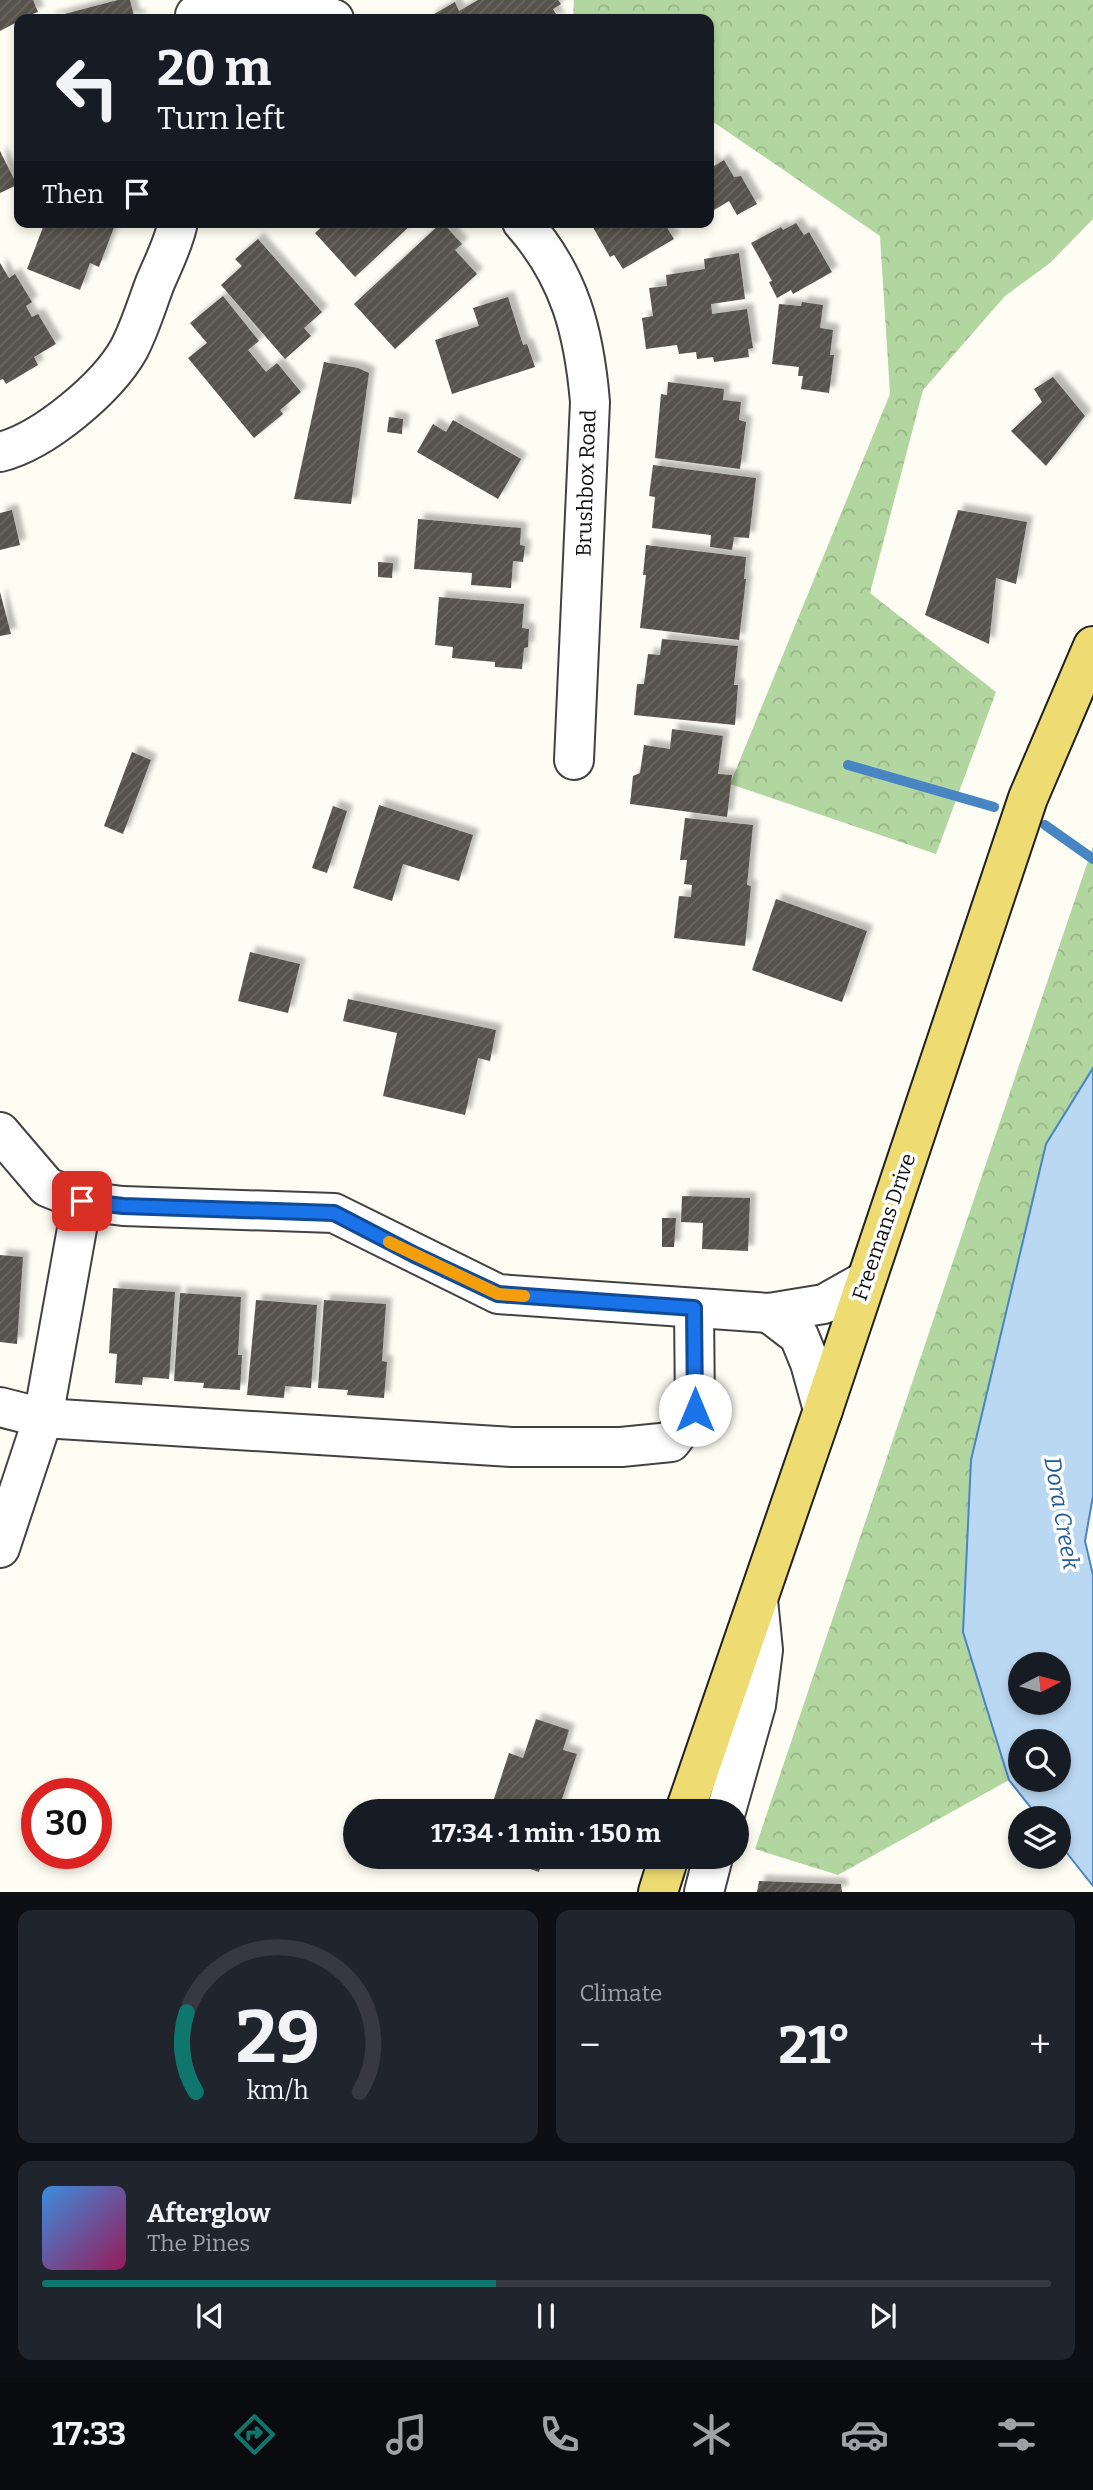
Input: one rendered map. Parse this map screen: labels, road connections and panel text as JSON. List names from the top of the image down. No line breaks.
{"streets":{"main road":["Freemans Drive"],"street":["Brushbox Road"]},"water":["Dora Creek"],"north":"right","page":{"turn":["20 m","Turn left"],"then":"Then","limit":"30","trip":"17:34 · 1 min · 150 m","tile":"Climate","heat":["−","21°","+"],"song":["Afterglow","The Pines"],"tabs":"17:33","gauge":["29","km/h"]}}
